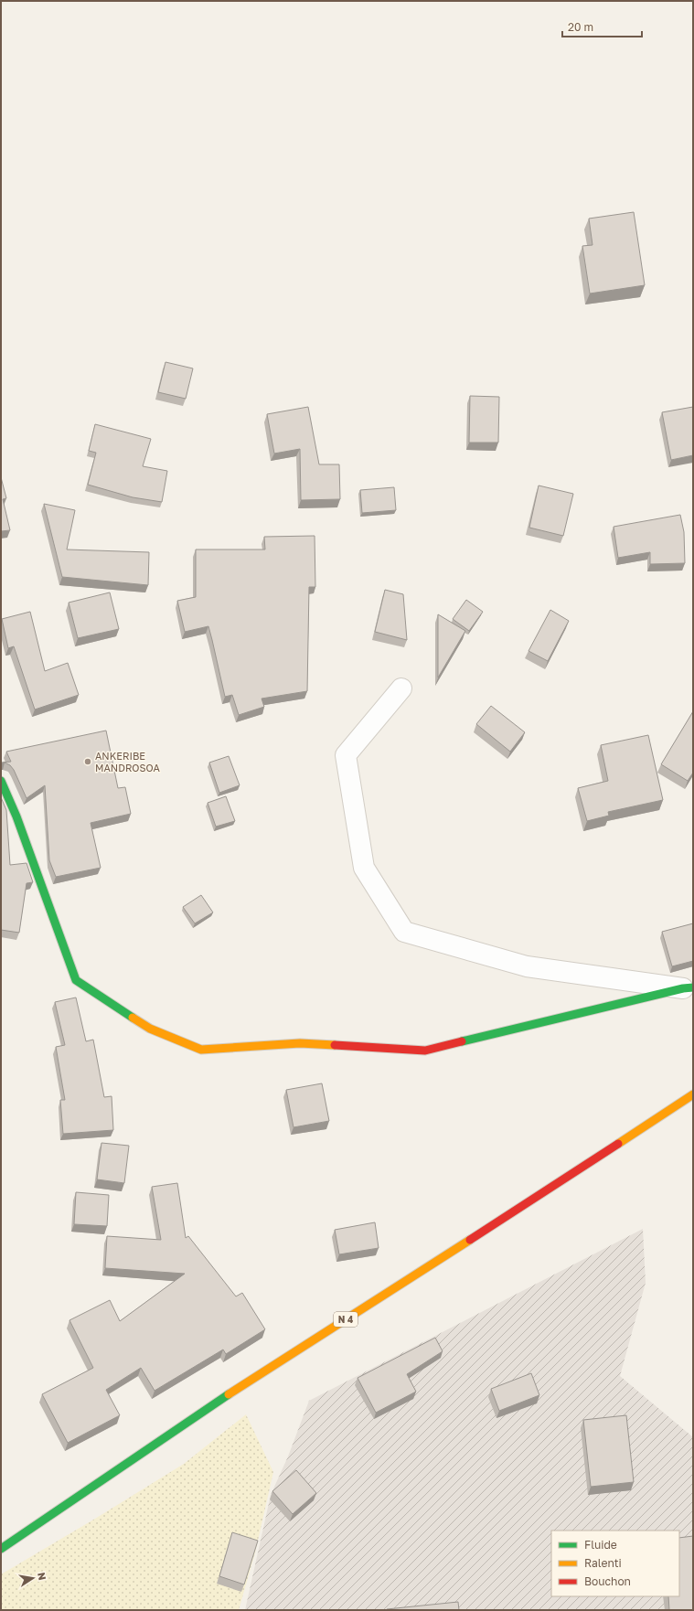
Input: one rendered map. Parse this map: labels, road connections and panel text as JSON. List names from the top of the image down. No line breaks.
{"streets":{"street":["N 4"]},"places":["ANKERIBE MANDROSOA"],"legend":["Fluide","Ralenti","Bouchon"],"scale_bar":"20 m","north":"right"}
